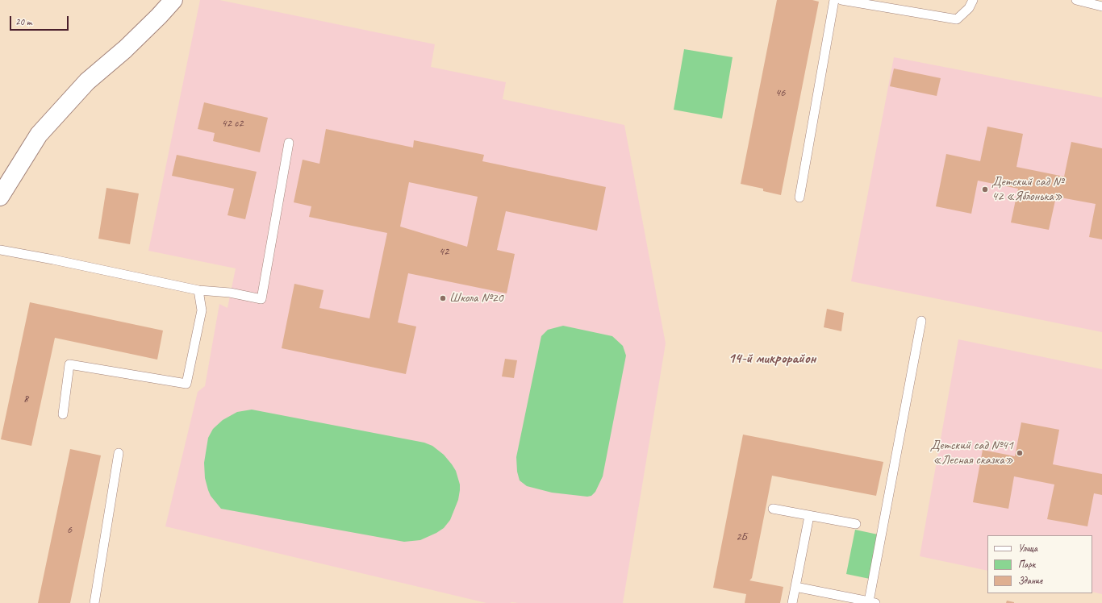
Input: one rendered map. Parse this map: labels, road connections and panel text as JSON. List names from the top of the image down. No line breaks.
{"districts":["14-й микрорайон"],"places":["Детский сад № 42 «Яблонька»","Школа №20","Детский сад №41 «Лесная сказка»"],"house_numbers":["46","42 с2","42","8","6","2Б"],"legend":["Улица","Парк","Здание"],"scale_bar":"20 m"}
